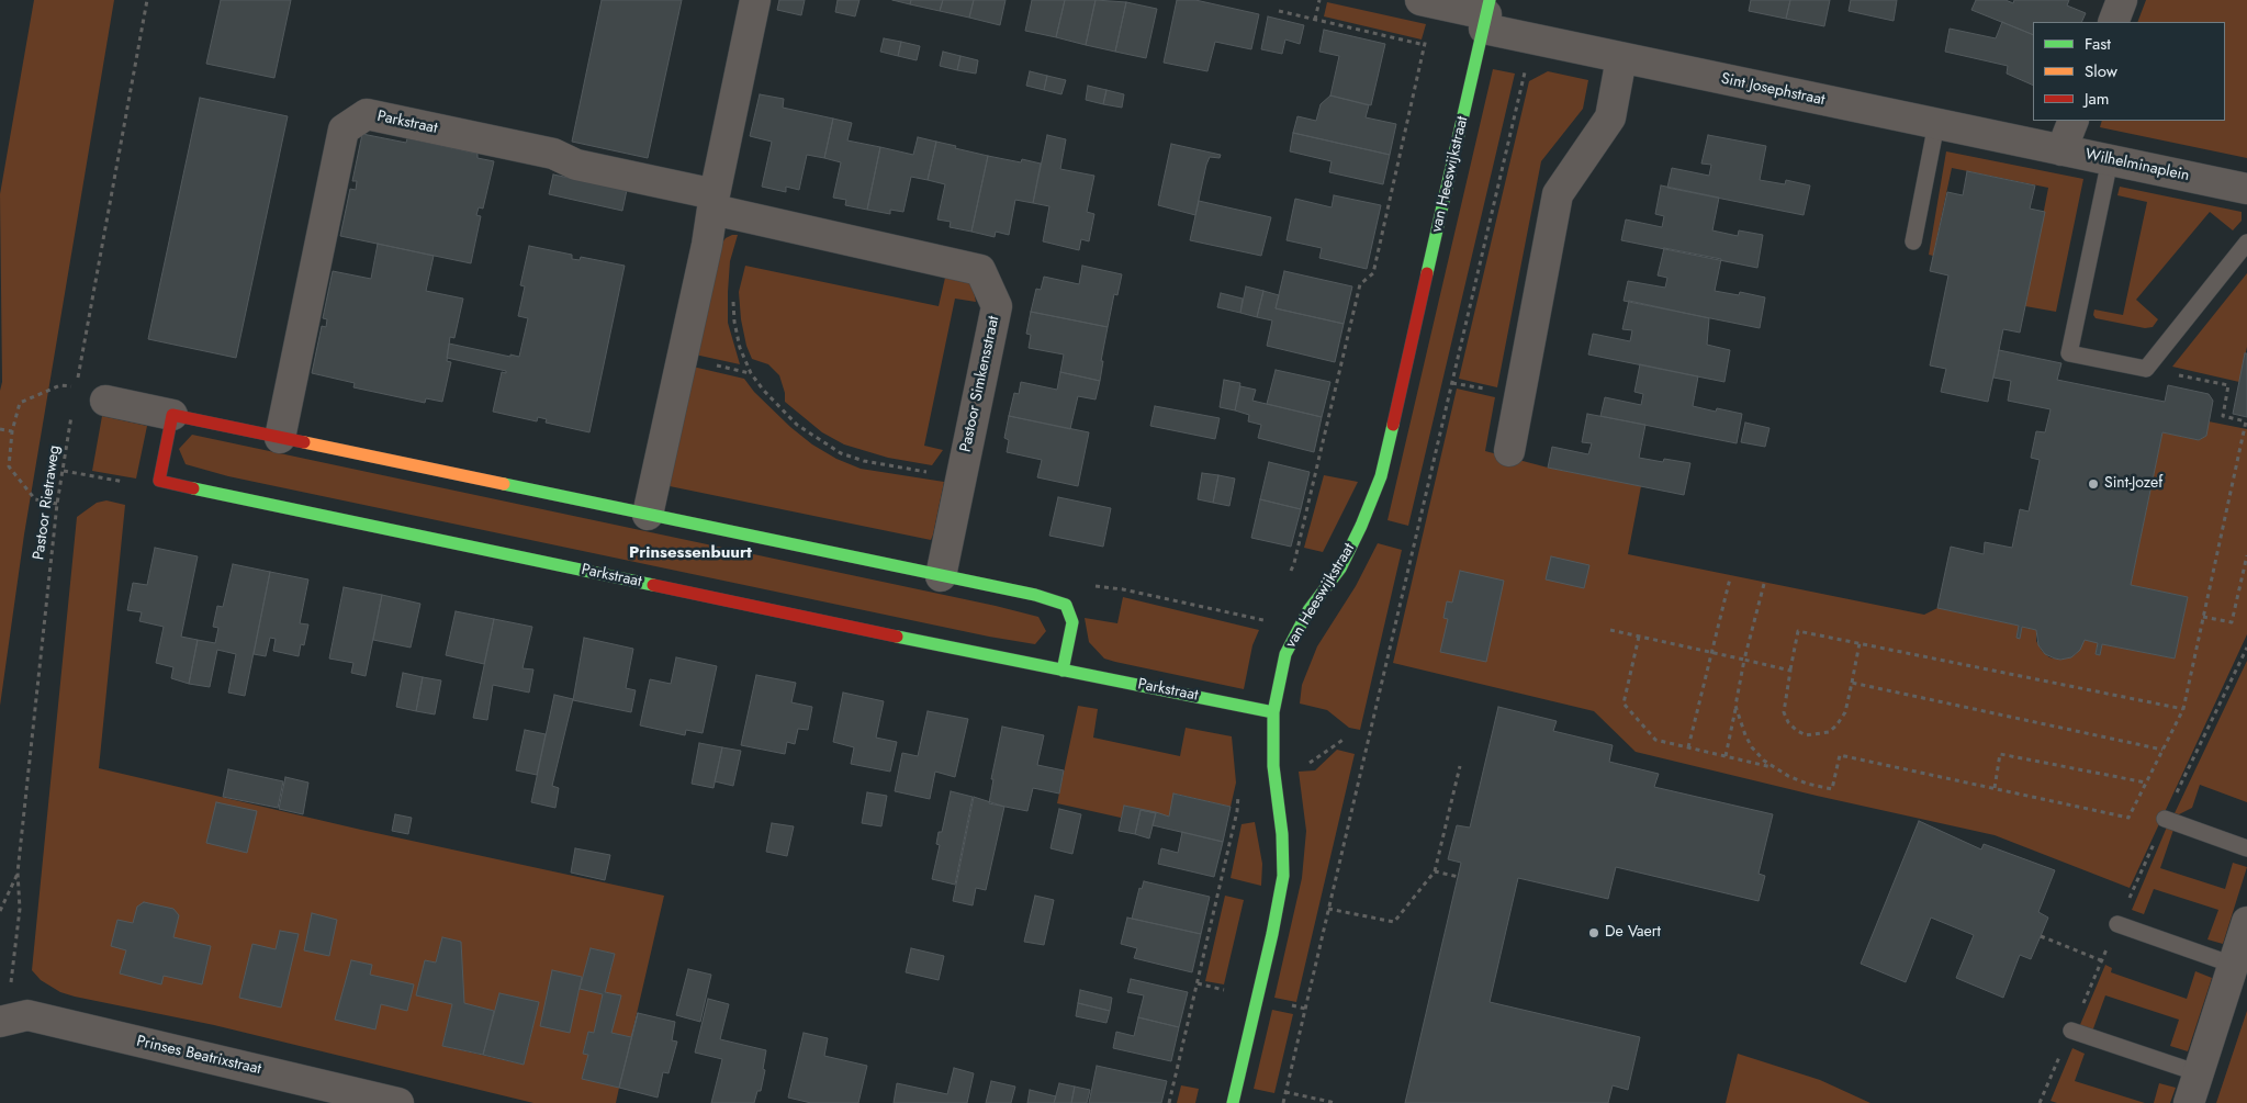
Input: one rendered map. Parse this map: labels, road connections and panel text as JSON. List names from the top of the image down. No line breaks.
{"streets":{"street":["Sint Josephstraat","Parkstraat","Wilhelminaplein","van Heeswijkstraat","Pastoor Simkensstraat","Prinses Beatrixstraat"],"path":["Pastoor Rietraweg"]},"crossings":[["Sint Josephstraat","Wilhelminaplein"],["Sint Josephstraat","van Heeswijkstraat"],["Parkstraat","van Heeswijkstraat"],["Parkstraat","Pastoor Simkensstraat"]],"districts":["Prinsessenbuurt"],"places":["Sint-Jozef","De Vaert"],"legend":["Fast","Slow","Jam"]}
